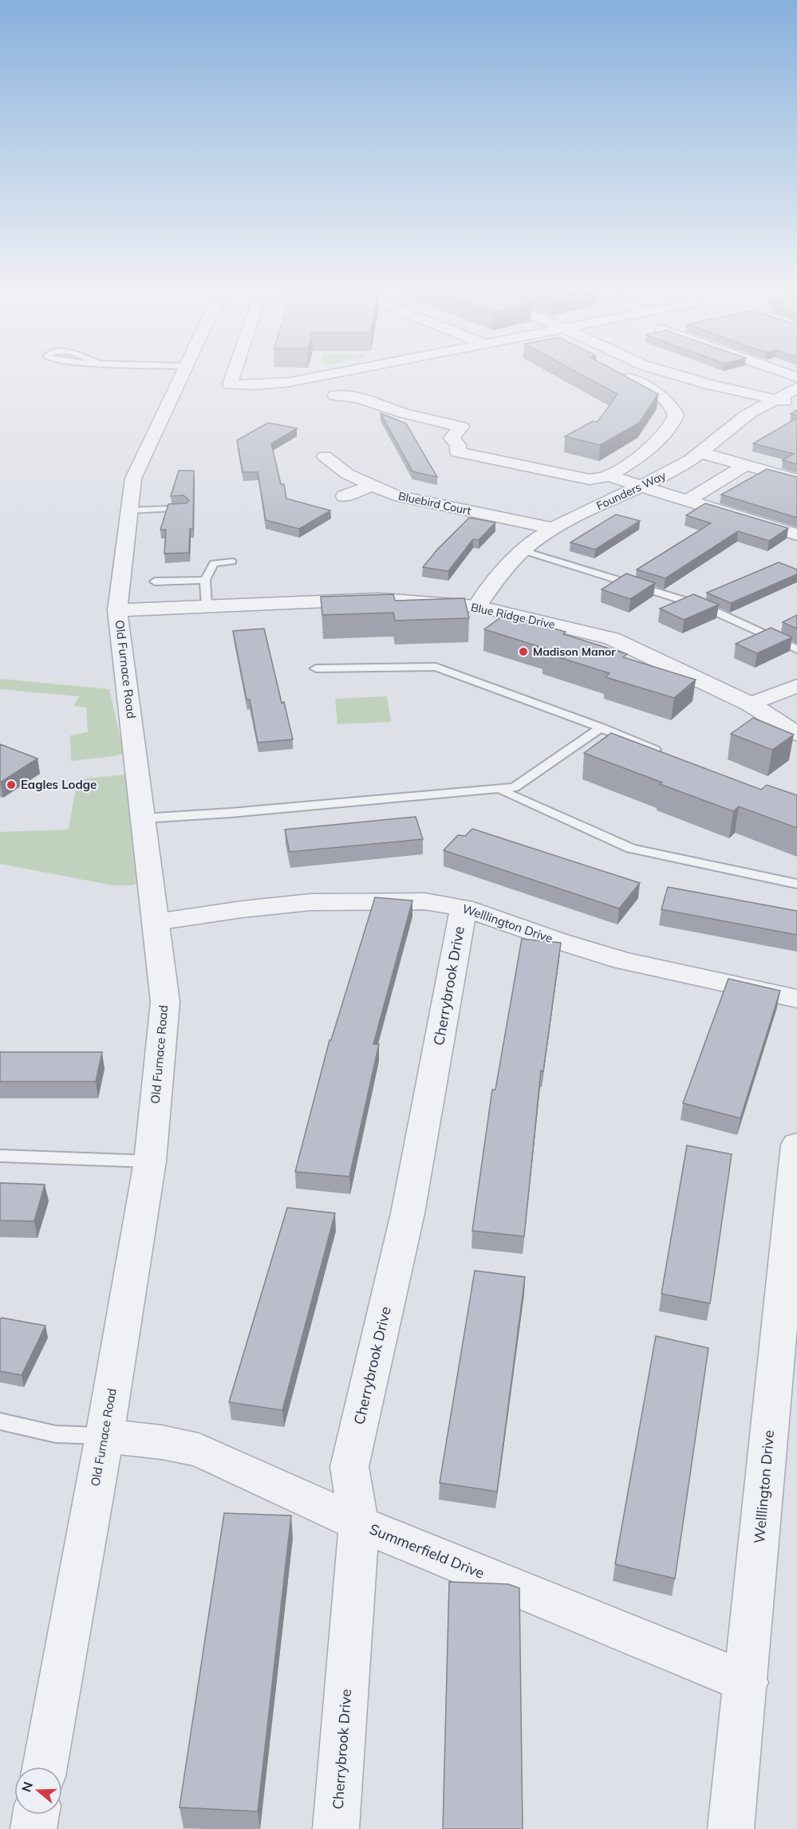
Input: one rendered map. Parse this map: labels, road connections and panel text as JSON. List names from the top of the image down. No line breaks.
{"streets":{"street":["Founders Way","Bluebird Court","Blue Ridge Drive","Old Furnace Road","Welllington Drive","Cherrybrook Drive","Summerfield Drive"]},"crossings":[["Founders Way","Bluebird Court"],["Founders Way","Blue Ridge Drive"],["Blue Ridge Drive","Old Furnace Road"],["Old Furnace Road","Welllington Drive"],["Old Furnace Road","Summerfield Drive"],["Welllington Drive","Cherrybrook Drive"],["Welllington Drive","Summerfield Drive"],["Cherrybrook Drive","Summerfield Drive"]],"places":["Madison Manor","Eagles Lodge"],"north":"left"}
